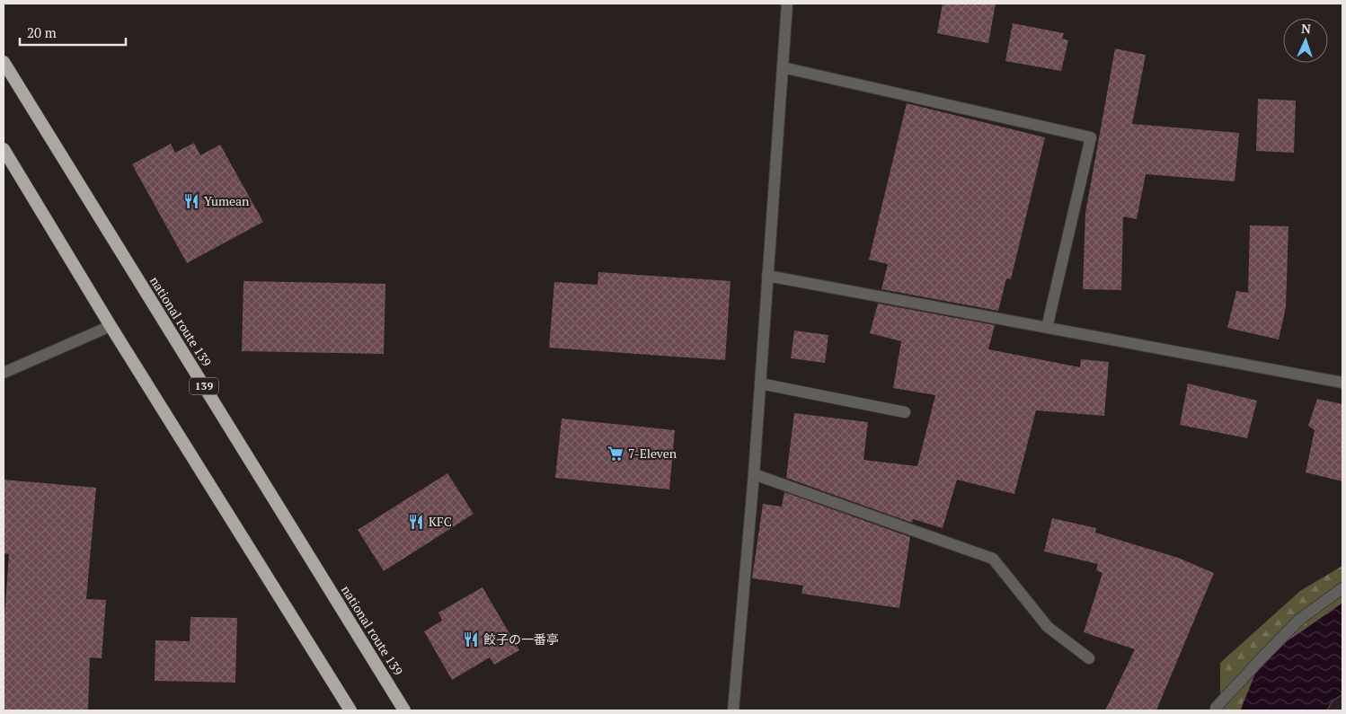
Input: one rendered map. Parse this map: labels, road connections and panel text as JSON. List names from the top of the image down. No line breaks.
{"streets":{"highway":["national route 139","139"]},"places":{"restaurant":["Yumean","KFC","餃子の一番亭"],"supermarket":["7-Eleven"]},"scale_bar":"20 m","north":"top"}
